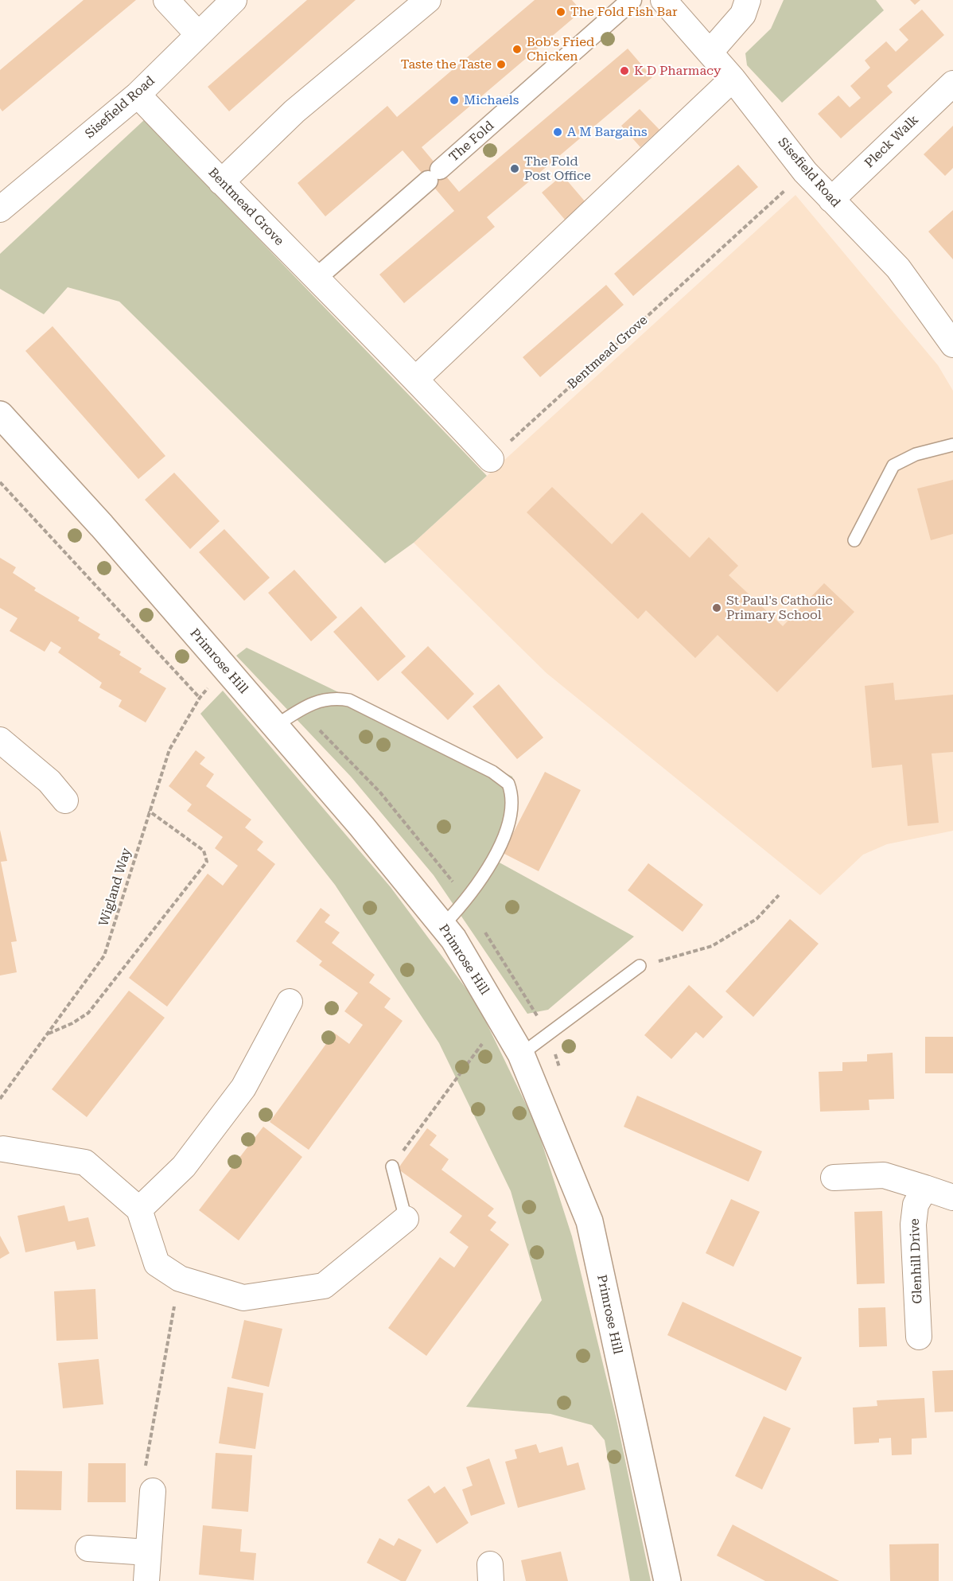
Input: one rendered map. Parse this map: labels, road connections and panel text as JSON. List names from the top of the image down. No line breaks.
{"streets":{"street":["Sisefield Road","The Fold","Pleck Walk","Bentmead Grove","Primrose Hill","Glenhill Drive"],"path":["Wigland Way"]},"crossings":[["Sisefield Road","Pleck Walk"],["Sisefield Road","Bentmead Grove"],["The Fold","Bentmead Grove"],["Primrose Hill","Wigland Way"]],"places":["The Fold Fish Bar","Bob's Fried Chicken","Taste the Taste","K D Pharmacy","Michaels","A M Bargains","The Fold Post Office","St Paul's Catholic Primary School"]}
